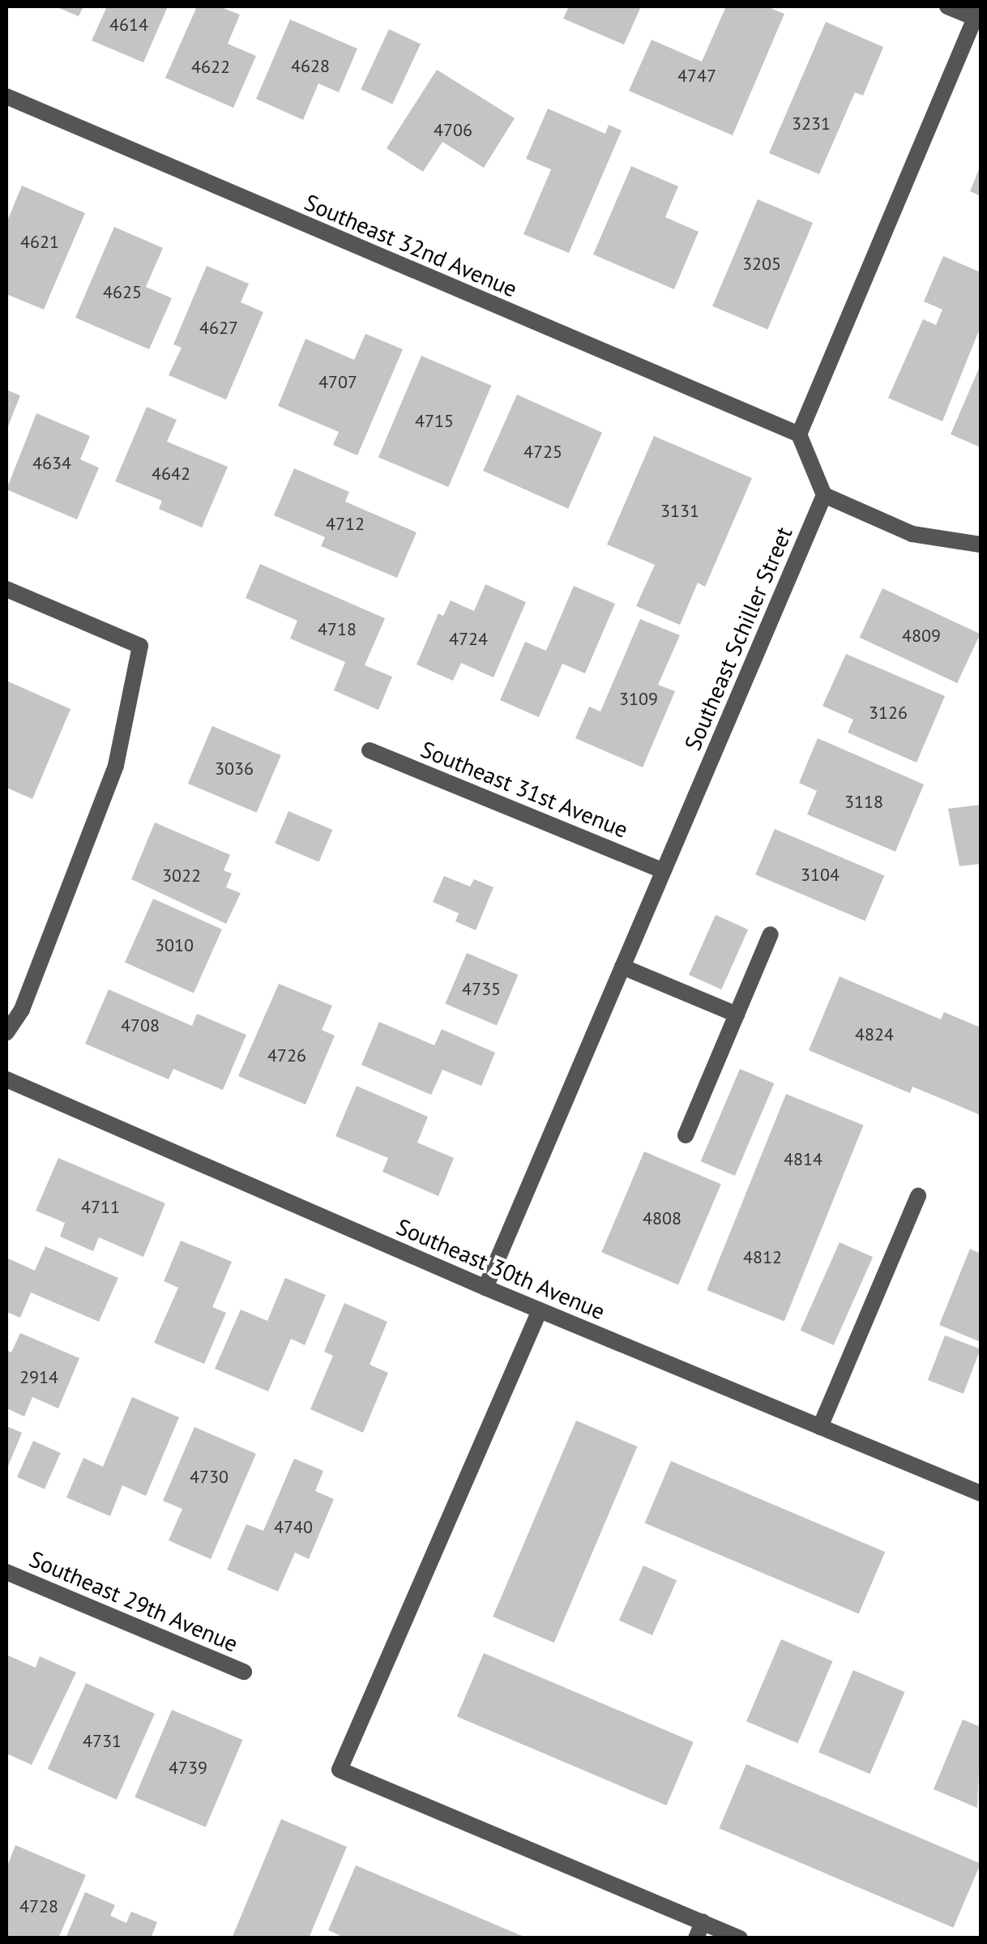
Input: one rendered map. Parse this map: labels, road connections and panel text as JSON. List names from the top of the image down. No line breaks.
{"streets":{"street":["Southeast 32nd Avenue","Southeast Schiller Street","Southeast 31st Avenue","Southeast 30th Avenue","Southeast 29th Avenue"]},"crossings":[["Southeast Schiller Street","Southeast 31st Avenue"],["Southeast Schiller Street","Southeast 30th Avenue"]],"house_numbers":["4614","4628","4622","4747","3231","4706","4621","3205","4625","4627","4707","4715","4725","4634","4642","3131","4712","4718","4809","4724","3109","3126","3036","3118","3104","3022","3010","4735","4708","4824","4726","4814","4711","4808","4812","2914","4730","4740","4731","4739","4728"]}
